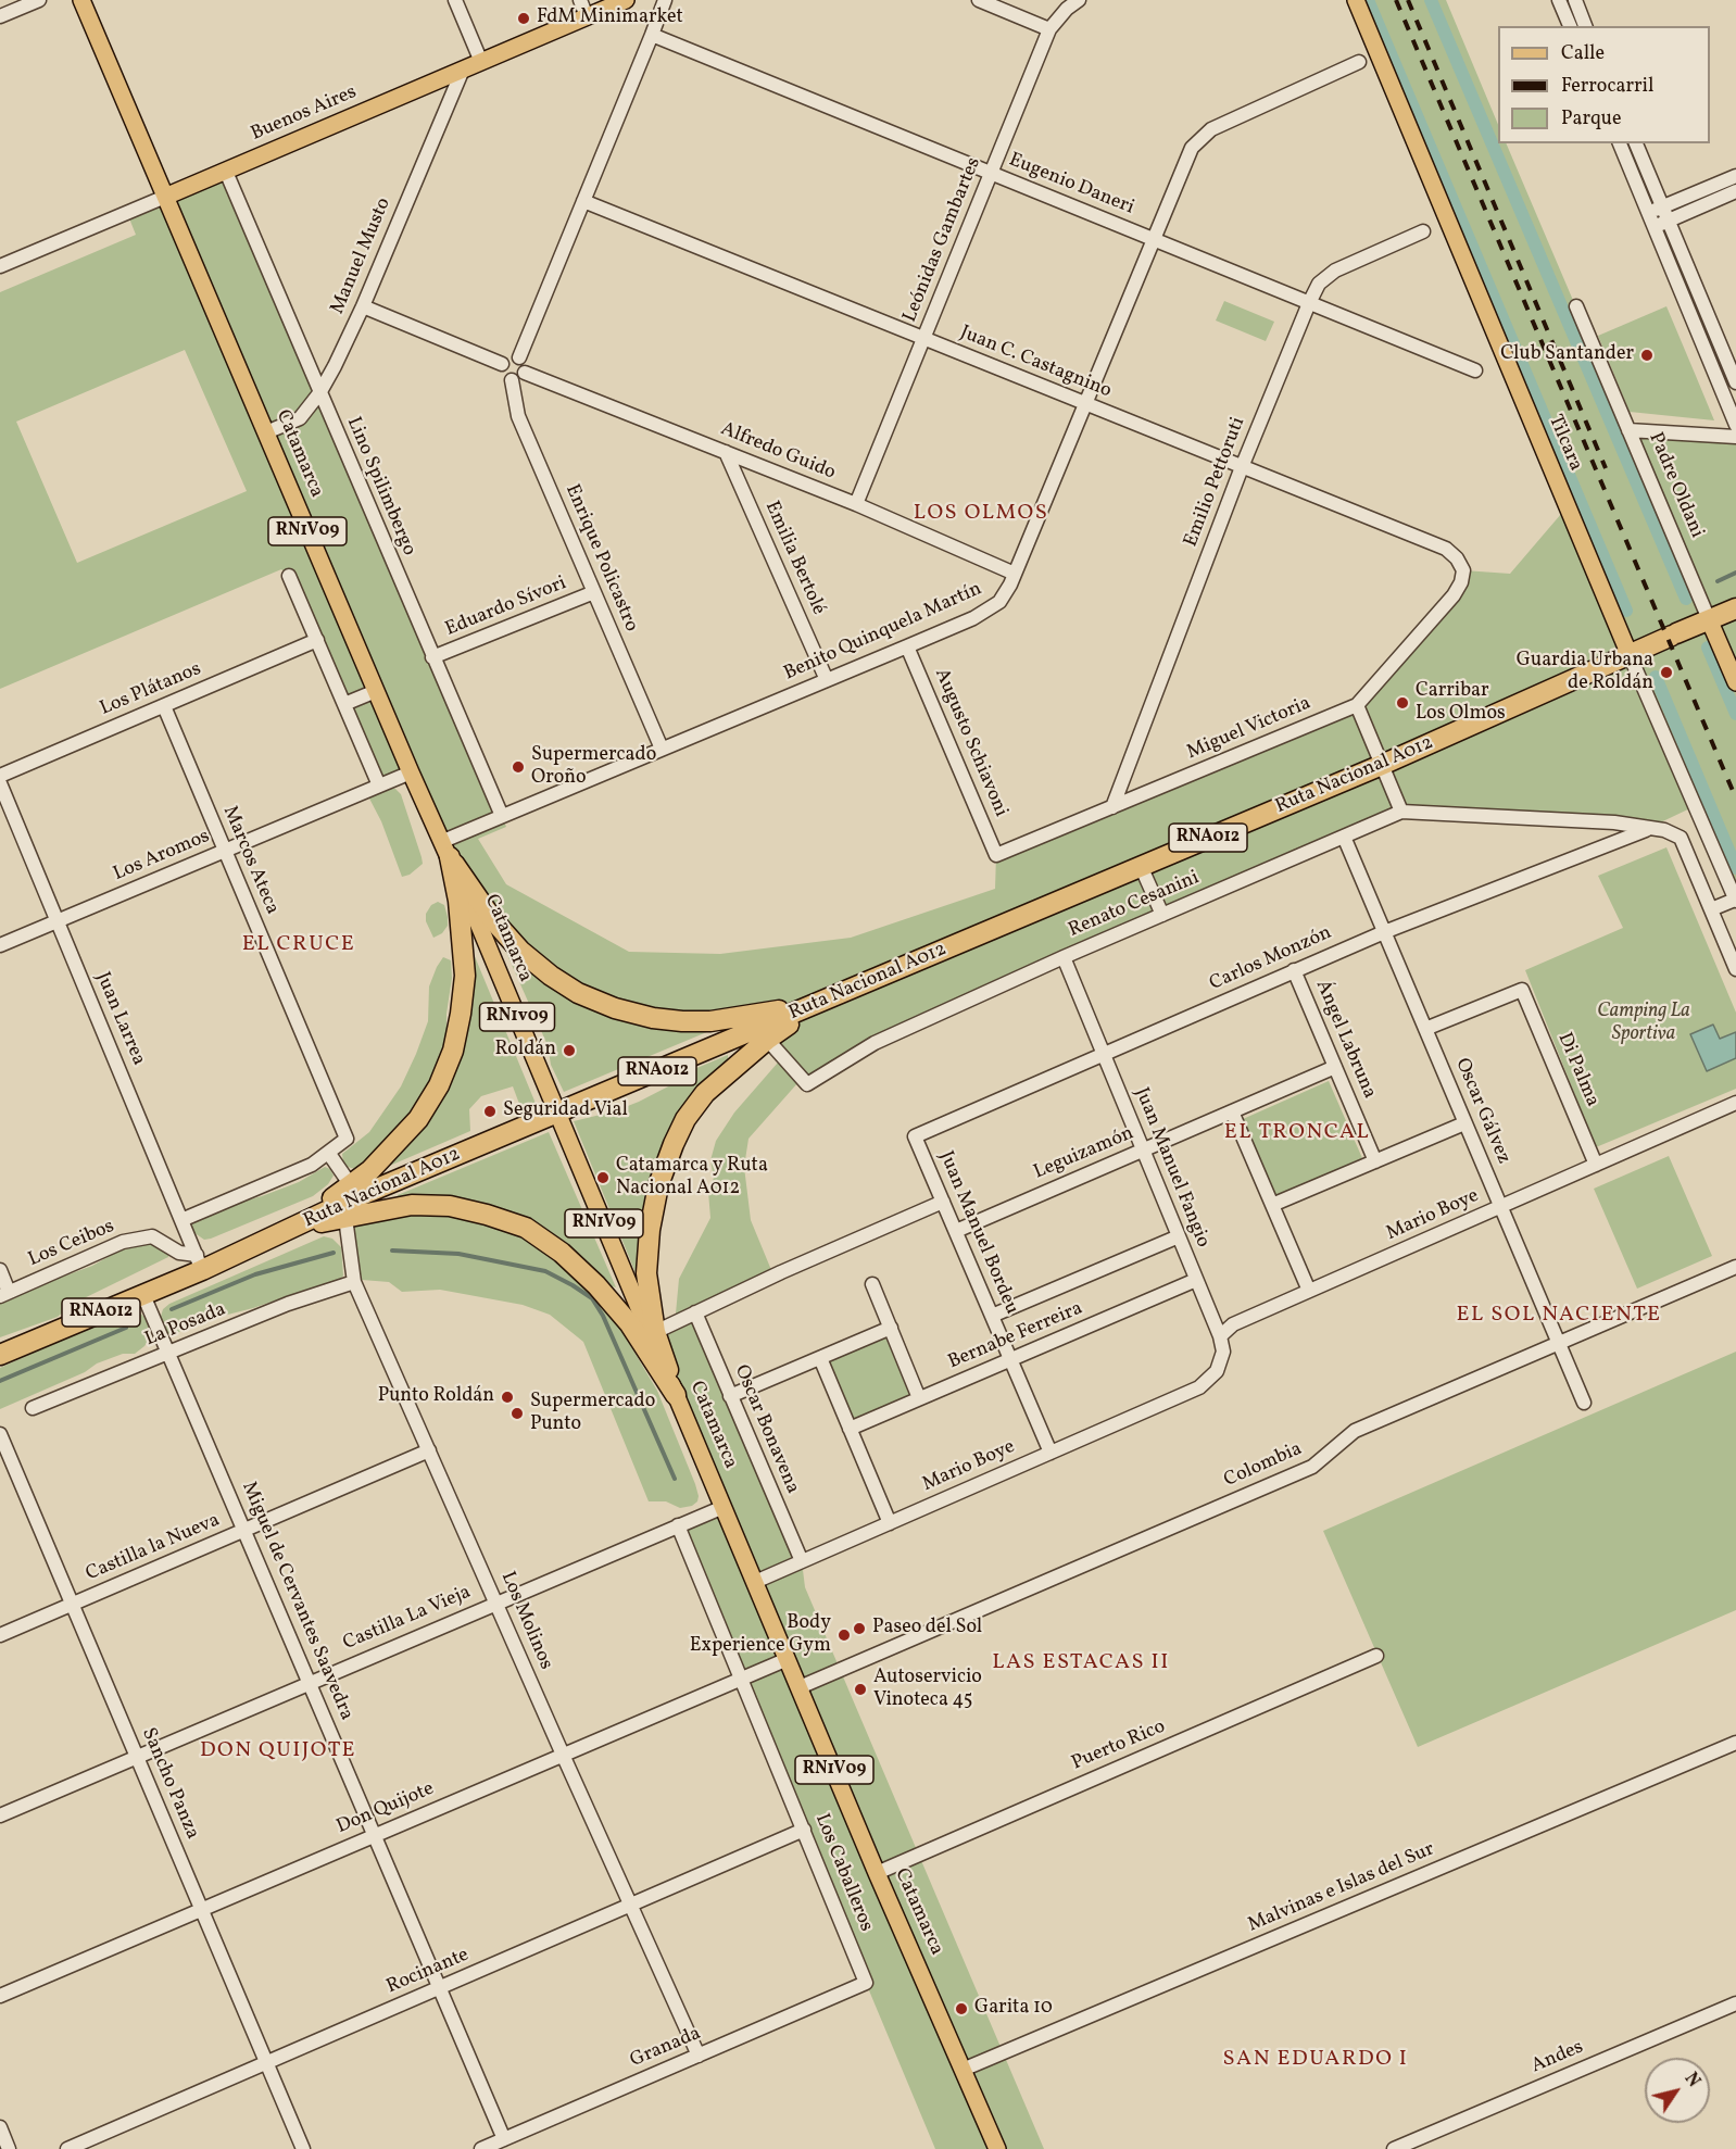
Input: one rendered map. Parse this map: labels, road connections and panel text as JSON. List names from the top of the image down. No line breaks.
{"streets":{"highway":["Ruta Nacional A012","RNA012"],"main road":["Buenos Aires","Tilcara","Catamarca","Padre Oldani","RN1V09","RN1v09"],"street":["Eugenio Daneri","Leónidas Gambartes","Manuel Musto","Juan C. Castagnino","Alfredo Guido","Emilio Pettoruti","Lino Spilimbergo","Enrique Policastro","Emilia Bertolé","Eduardo Sívori","Benito Quinquela Martín","Los Plátanos","Miguel Victoria","Augusto Schiavoni","Los Aromos","Marcos Ateca","Renato Cesanini","Carlos Monzón","Juan Larrea","Ángel Labruna","Di Palma","Oscar Gálvez","Leguizamón","Juan Manuel Fangio","Mario Boye","Juan Manuel Bordeu","Los Ceibos","La Posada","Bernabe Ferreira","Oscar Bonavena","Colombia","Castilla la Nueva","Miguel de Cervantes Saavedra","Castilla La Vieja","Los Molinos","Puerto Rico","Sancho Panza","Don Quijote","Los Caballeros","Malvinas e Islas del Sur","Rocinante","Granada","Andes"]},"crossings":[["Buenos Aires","Manuel Musto"],["Buenos Aires","Catamarca"],["Buenos Aires","Lino Spilimbergo"],["Eugenio Daneri","Leónidas Gambartes"],["Eugenio Daneri","Emilio Pettoruti"],["Eugenio Daneri","Benito Quinquela Martín"],["Leónidas Gambartes","Juan C. Castagnino"],["Leónidas Gambartes","Alfredo Guido"],["Manuel Musto","Catamarca"],["Manuel Musto","Lino Spilimbergo"],["Juan C. Castagnino","Emilio Pettoruti"],["Juan C. Castagnino","Benito Quinquela Martín"],["Juan C. Castagnino","Miguel Victoria"],["Tilcara","Ruta Nacional A012"],["Alfredo Guido","Enrique Policastro"],["Alfredo Guido","Emilia Bertolé"],["Alfredo Guido","Benito Quinquela Martín"],["Catamarca","Benito Quinquela Martín"],["Catamarca","Ruta Nacional A012"],["Catamarca","Los Aromos"],["Catamarca","Mario Boye"],["Catamarca","Colombia"],["Catamarca","Castilla La Vieja"],["Catamarca","Puerto Rico"],["Catamarca","Don Quijote"],["Catamarca","Malvinas e Islas del Sur"],["Emilio Pettoruti","Miguel Victoria"],["Padre Oldani","Ruta Nacional A012"],["Lino Spilimbergo","Eduardo Sívori"],["Lino Spilimbergo","Benito Quinquela Martín"],["Enrique Policastro","Eduardo Sívori"],["Enrique Policastro","Benito Quinquela Martín"],["Emilia Bertolé","Benito Quinquela Martín"],["Benito Quinquela Martín","Augusto Schiavoni"],["Los Plátanos","Marcos Ateca"],["Miguel Victoria","Augusto Schiavoni"],["Ruta Nacional A012","Renato Cesanini"],["Ruta Nacional A012","Juan Larrea"],["Ruta Nacional A012","Los Ceibos"],["Ruta Nacional A012","Miguel de Cervantes Saavedra"],["Ruta Nacional A012","Los Molinos"],["Los Aromos","Marcos Ateca"],["Los Aromos","Juan Larrea"],["Renato Cesanini","Carlos Monzón"],["Renato Cesanini","Oscar Gálvez"],["Renato Cesanini","Juan Manuel Fangio"],["Carlos Monzón","Ángel Labruna"],["Carlos Monzón","Oscar Gálvez"],["Carlos Monzón","Juan Manuel Fangio"],["Carlos Monzón","Juan Manuel Bordeu"],["Juan Larrea","Los Ceibos"],["Ángel Labruna","Leguizamón"],["Di Palma","Oscar Gálvez"],["Di Palma","Mario Boye"],["Oscar Gálvez","Mario Boye"],["Oscar Gálvez","Colombia"],["Leguizamón","Juan Manuel Fangio"],["Leguizamón","Juan Manuel Bordeu"],["Juan Manuel Fangio","Mario Boye"],["Juan Manuel Fangio","Bernabe Ferreira"],["Mario Boye","Juan Manuel Bordeu"],["Mario Boye","Oscar Bonavena"],["Juan Manuel Bordeu","Bernabe Ferreira"],["La Posada","Miguel de Cervantes Saavedra"],["La Posada","Los Molinos"],["Castilla la Nueva","Miguel de Cervantes Saavedra"],["Castilla la Nueva","Los Molinos"],["Castilla la Nueva","Sancho Panza"],["Miguel de Cervantes Saavedra","Castilla La Vieja"],["Miguel de Cervantes Saavedra","Don Quijote"],["Miguel de Cervantes Saavedra","Rocinante"],["Miguel de Cervantes Saavedra","Granada"],["Castilla La Vieja","Los Molinos"],["Castilla La Vieja","Sancho Panza"],["Castilla La Vieja","Los Caballeros"],["Los Molinos","Don Quijote"],["Los Molinos","Rocinante"],["Los Molinos","Granada"],["Sancho Panza","Don Quijote"],["Sancho Panza","Rocinante"],["Don Quijote","Los Caballeros"],["Los Caballeros","Rocinante"],["Los Caballeros","Granada"]],"districts":["LOS OLMOS","EL CRUCE","EL TRONCAL","EL SOL NACIENTE","LAS ESTACAS II","DON QUIJOTE","SAN EDUARDO I"],"parks":["Camping La Sportiva"],"places":["FdM Minimarket","Club Santander","Guardia Urbana de Roldán","Carribar Los Olmos","Supermercado Oroño","Roldán","Seguridad Vial","Catamarca y Ruta Nacional A012","Punto Roldán","Supermercado Punto","Paseo del Sol","Body Experience Gym","Autoservicio Vinoteca 45","Garita 10"],"legend":["Calle","Ferrocarril","Parque"],"north":"top right"}
